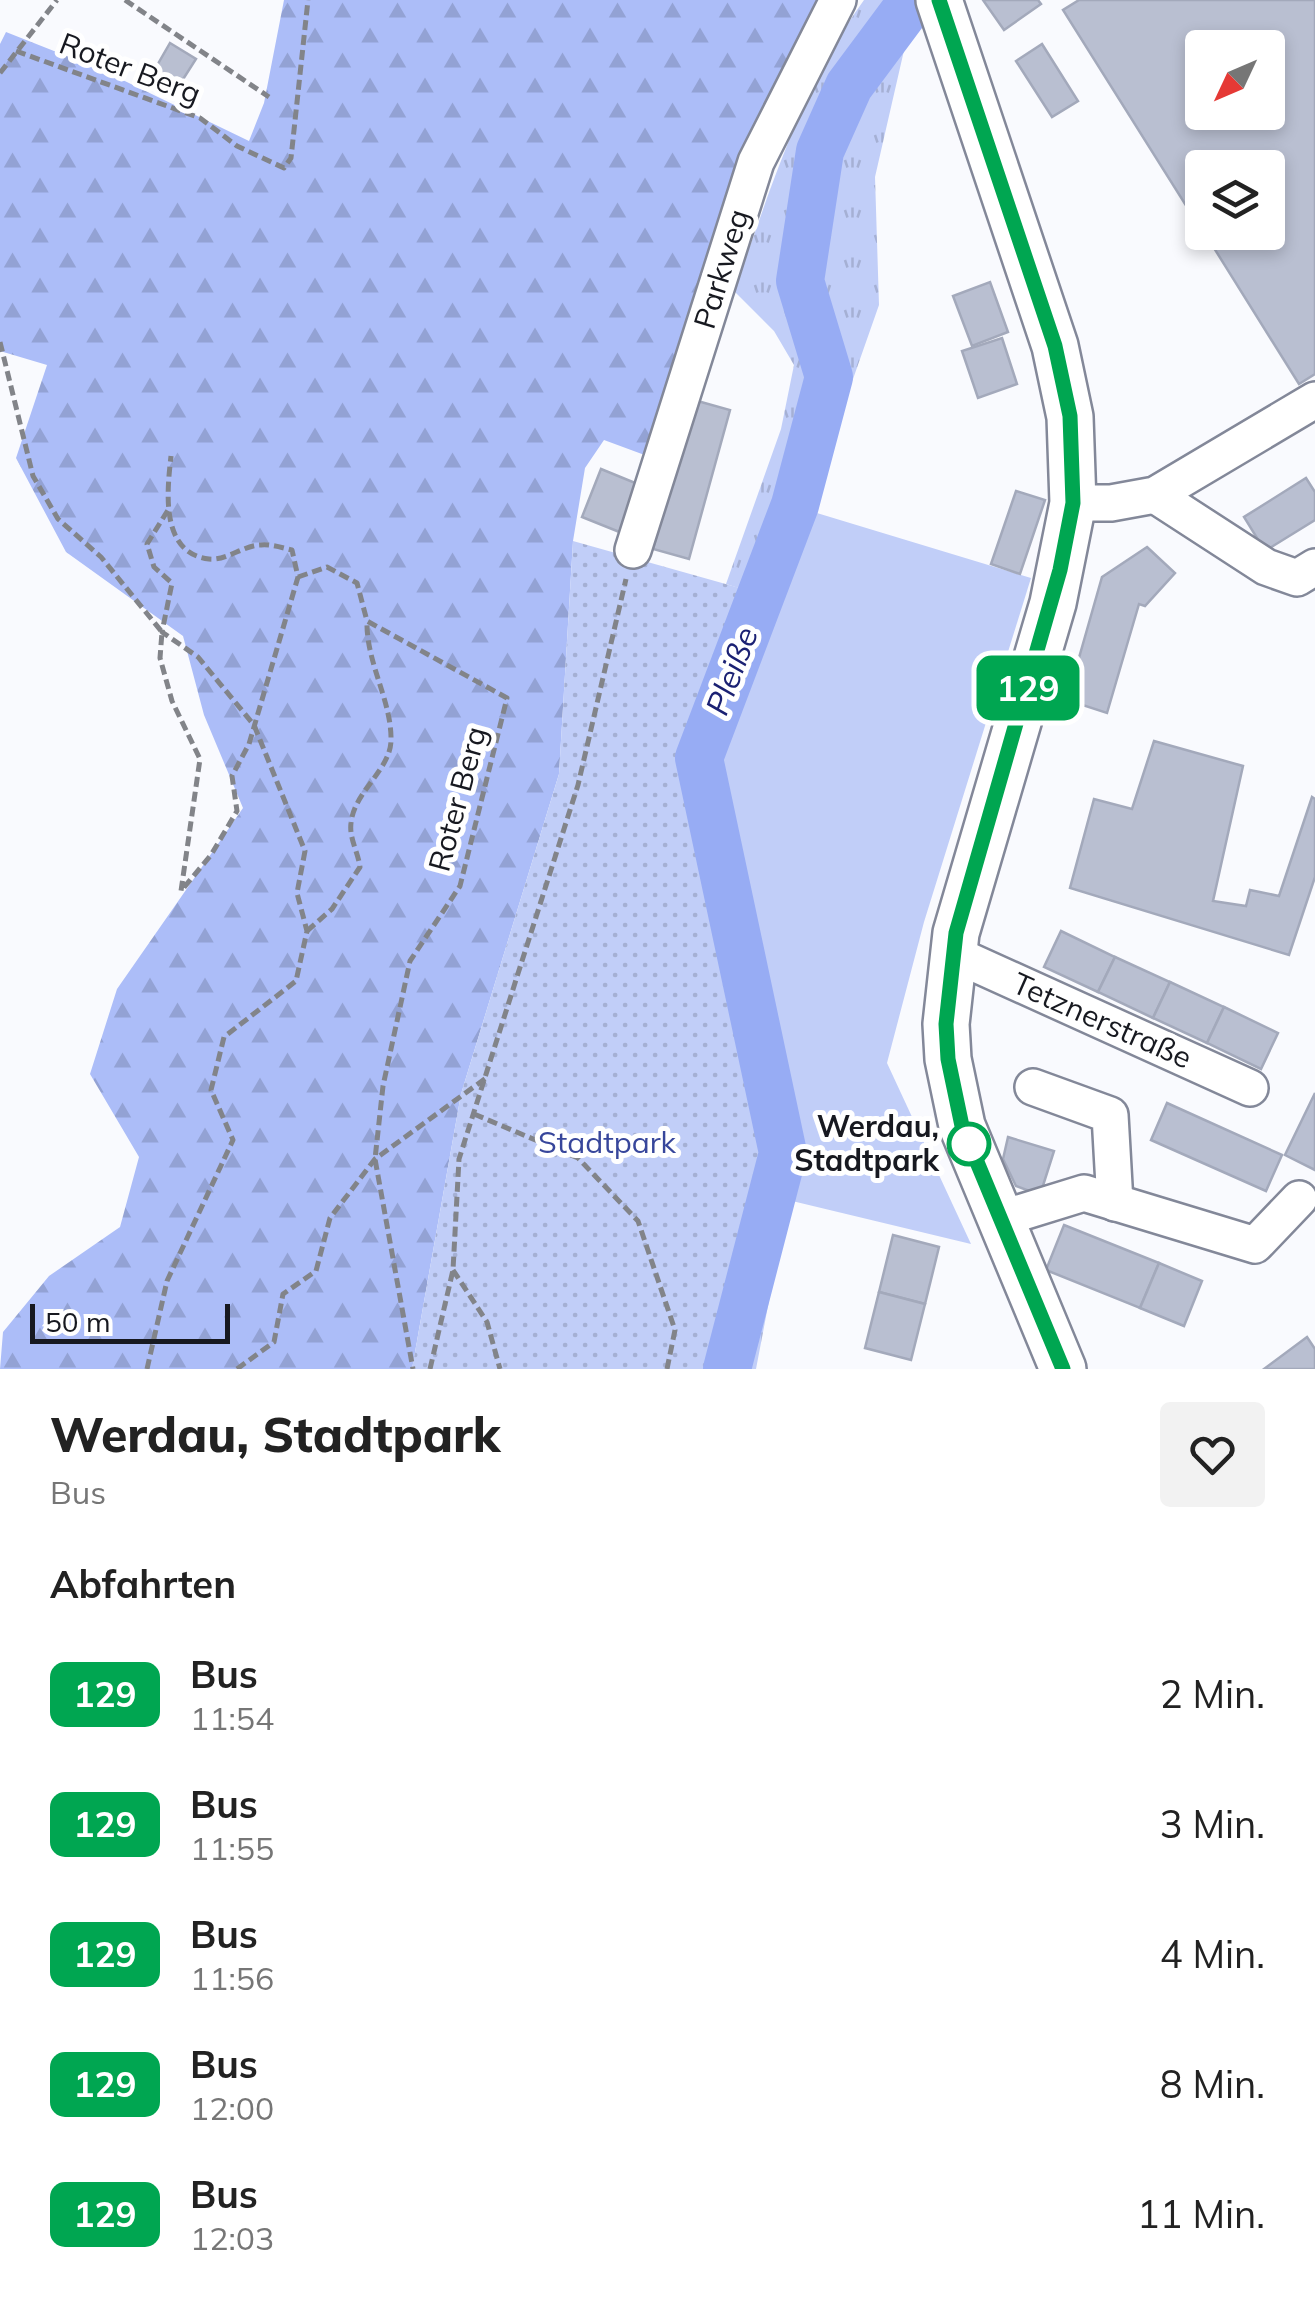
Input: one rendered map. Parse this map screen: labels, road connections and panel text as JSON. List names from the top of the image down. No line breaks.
{"streets":{"street":["Parkweg","Tetznerstraße"],"path":["Roter Berg"]},"water":["Pleiße"],"parks":["Stadtpark"],"places":["Werdau, Stadtpark"],"lines":["bus line 129"],"scale_bar":"50 m","north":"bottom left","page":{"on_map":"129","scale":"50 m","heading":[["Werdau, Stadtpark","Bus"],"Abfahrten"],"list":[{"mark":"129","name":"Bus","note":"11:54","value":"2 Min."},{"mark":"129","name":"Bus","note":"11:55","value":"3 Min."},{"mark":"129","name":"Bus","note":"11:56","value":"4 Min."},{"mark":"129","name":"Bus","note":"12:00","value":"8 Min."},{"mark":"129","name":"Bus","note":"12:03","value":"11 Min."}]}}
